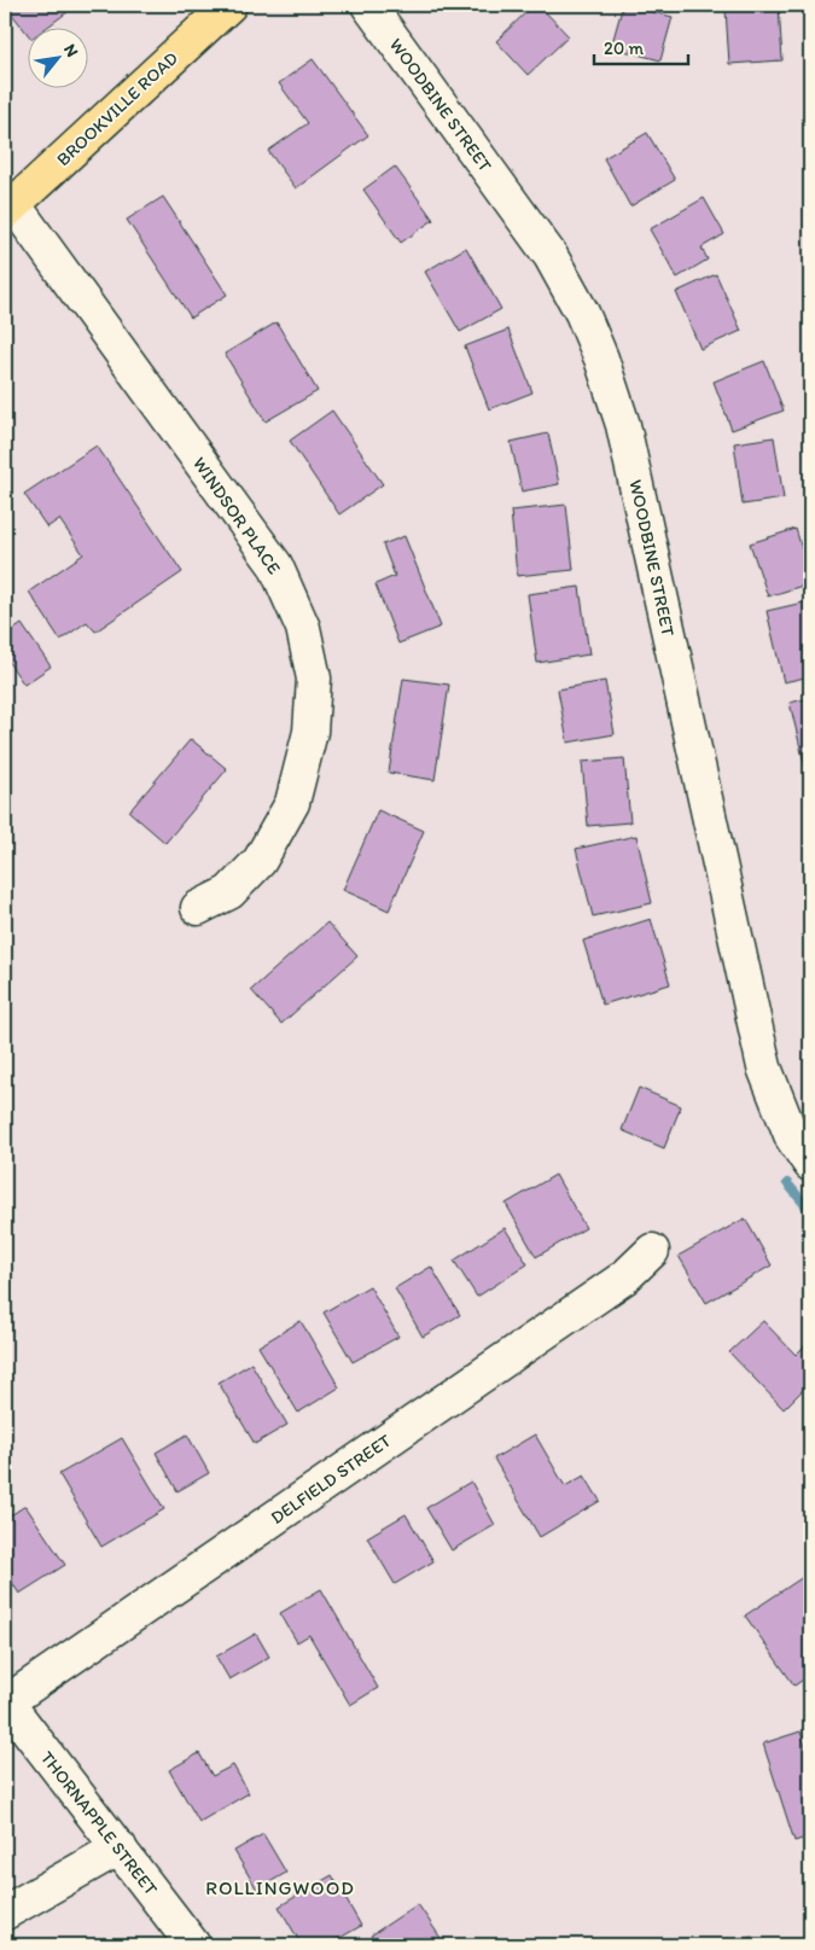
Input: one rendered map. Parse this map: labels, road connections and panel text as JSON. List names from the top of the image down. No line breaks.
{"streets":{"main road":["BROOKVILLE ROAD"],"street":["WOODBINE STREET","WINDSOR PLACE","DELFIELD STREET","THORNAPPLE STREET"]},"crossings":[["BROOKVILLE ROAD","WINDSOR PLACE"],["DELFIELD STREET","THORNAPPLE STREET"]],"districts":["ROLLINGWOOD"],"scale_bar":"20 m","north":"top right"}
